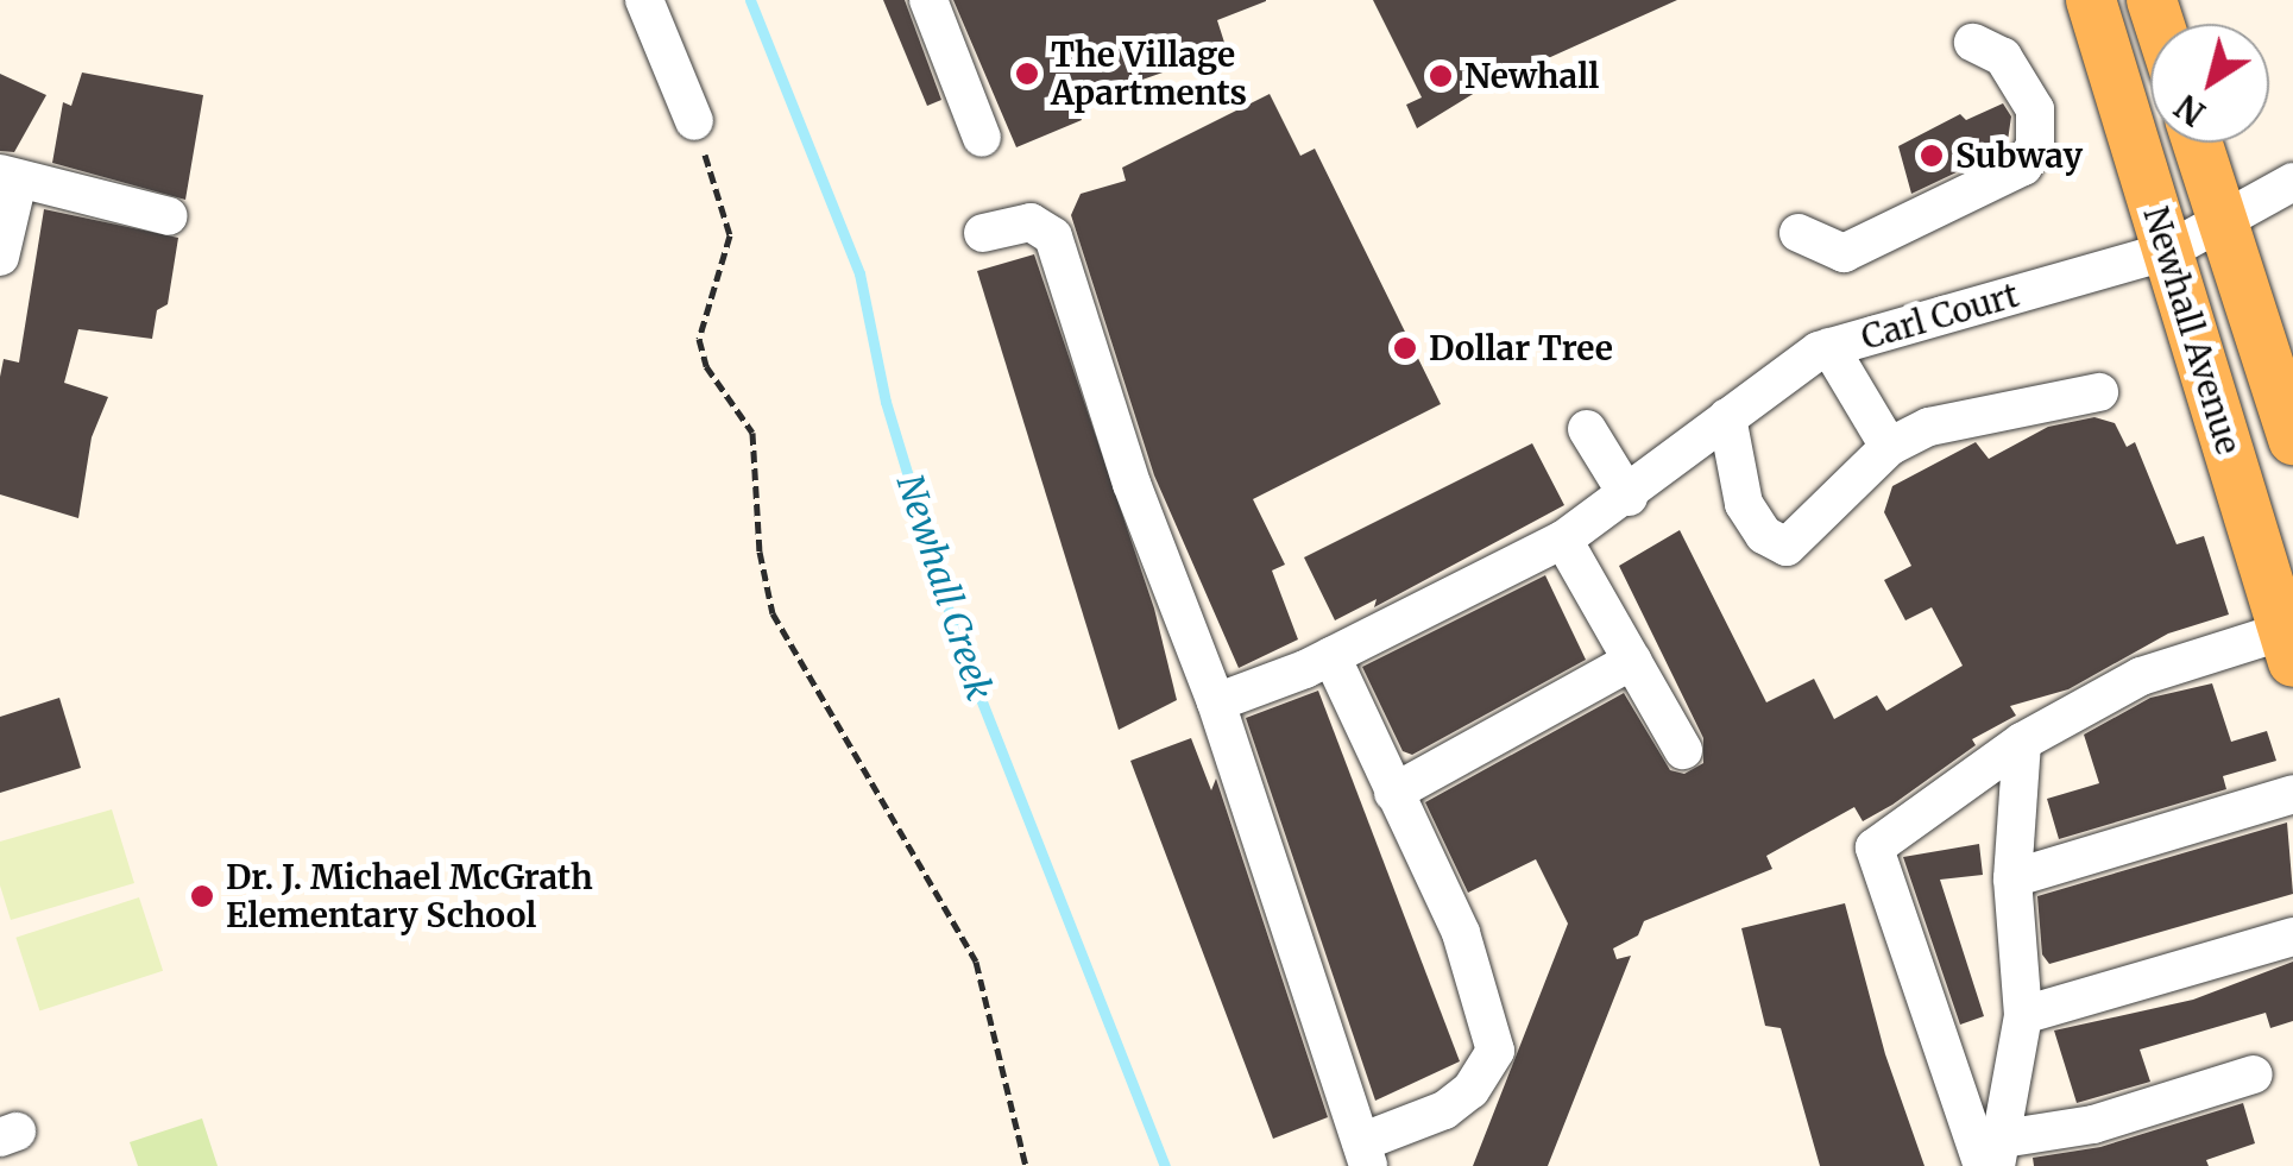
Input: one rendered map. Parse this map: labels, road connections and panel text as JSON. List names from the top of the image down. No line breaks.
{"streets":{"main road":["Newhall Avenue"],"street":["Carl Court"]},"crossings":[["Carl Court","Newhall Avenue"]],"water":["Newhall Creek"],"places":["The Village Apartments","Newhall","Subway","Dollar Tree","Dr. J. Michael McGrath Elementary School"],"north":"bottom left"}
